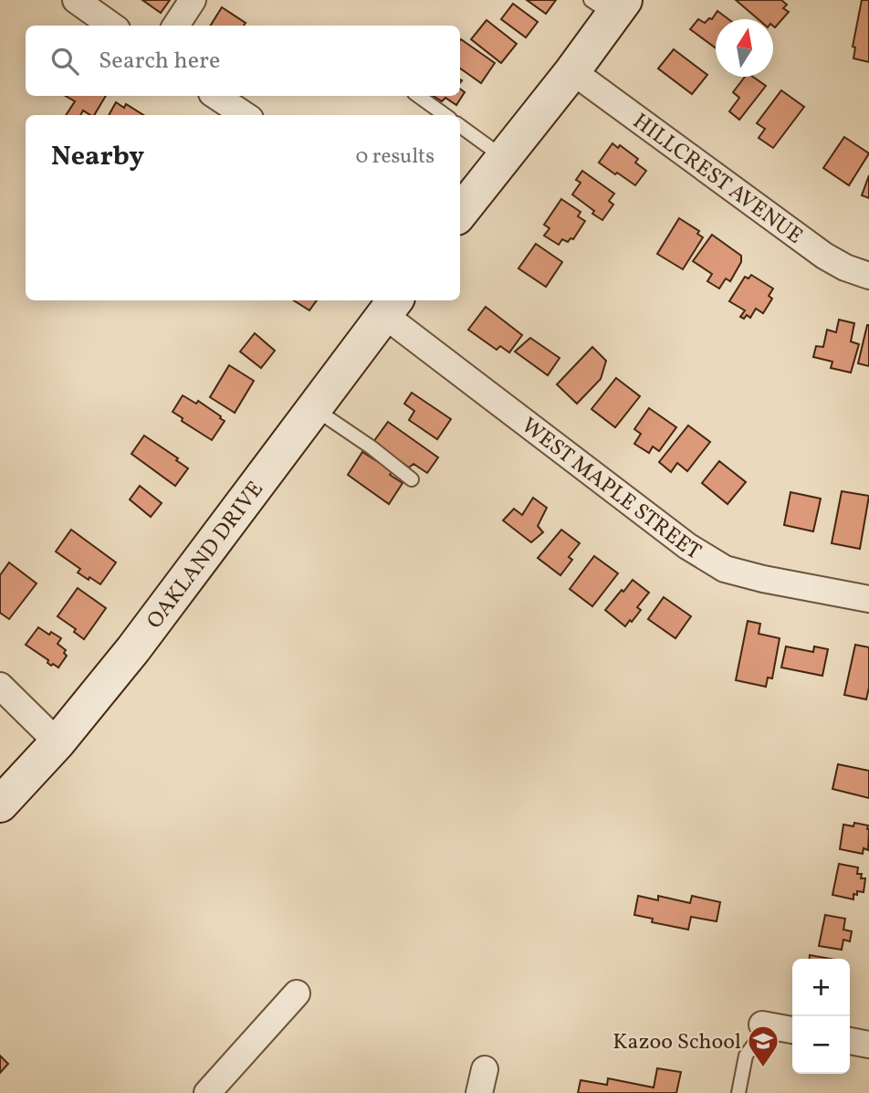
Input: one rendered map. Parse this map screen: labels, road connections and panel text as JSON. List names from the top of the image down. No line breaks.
{"streets":{"main road":["OAKLAND DRIVE"],"street":["HILLCREST AVENUE","WEST MAPLE STREET"]},"crossings":[["WEST MAPLE STREET","OAKLAND DRIVE"]],"places":{"school or university":["Kazoo School"]},"north":"top","page":{"search":"Search here","heading":["Nearby","0 results"],"map_buttons":["+","−"]}}
